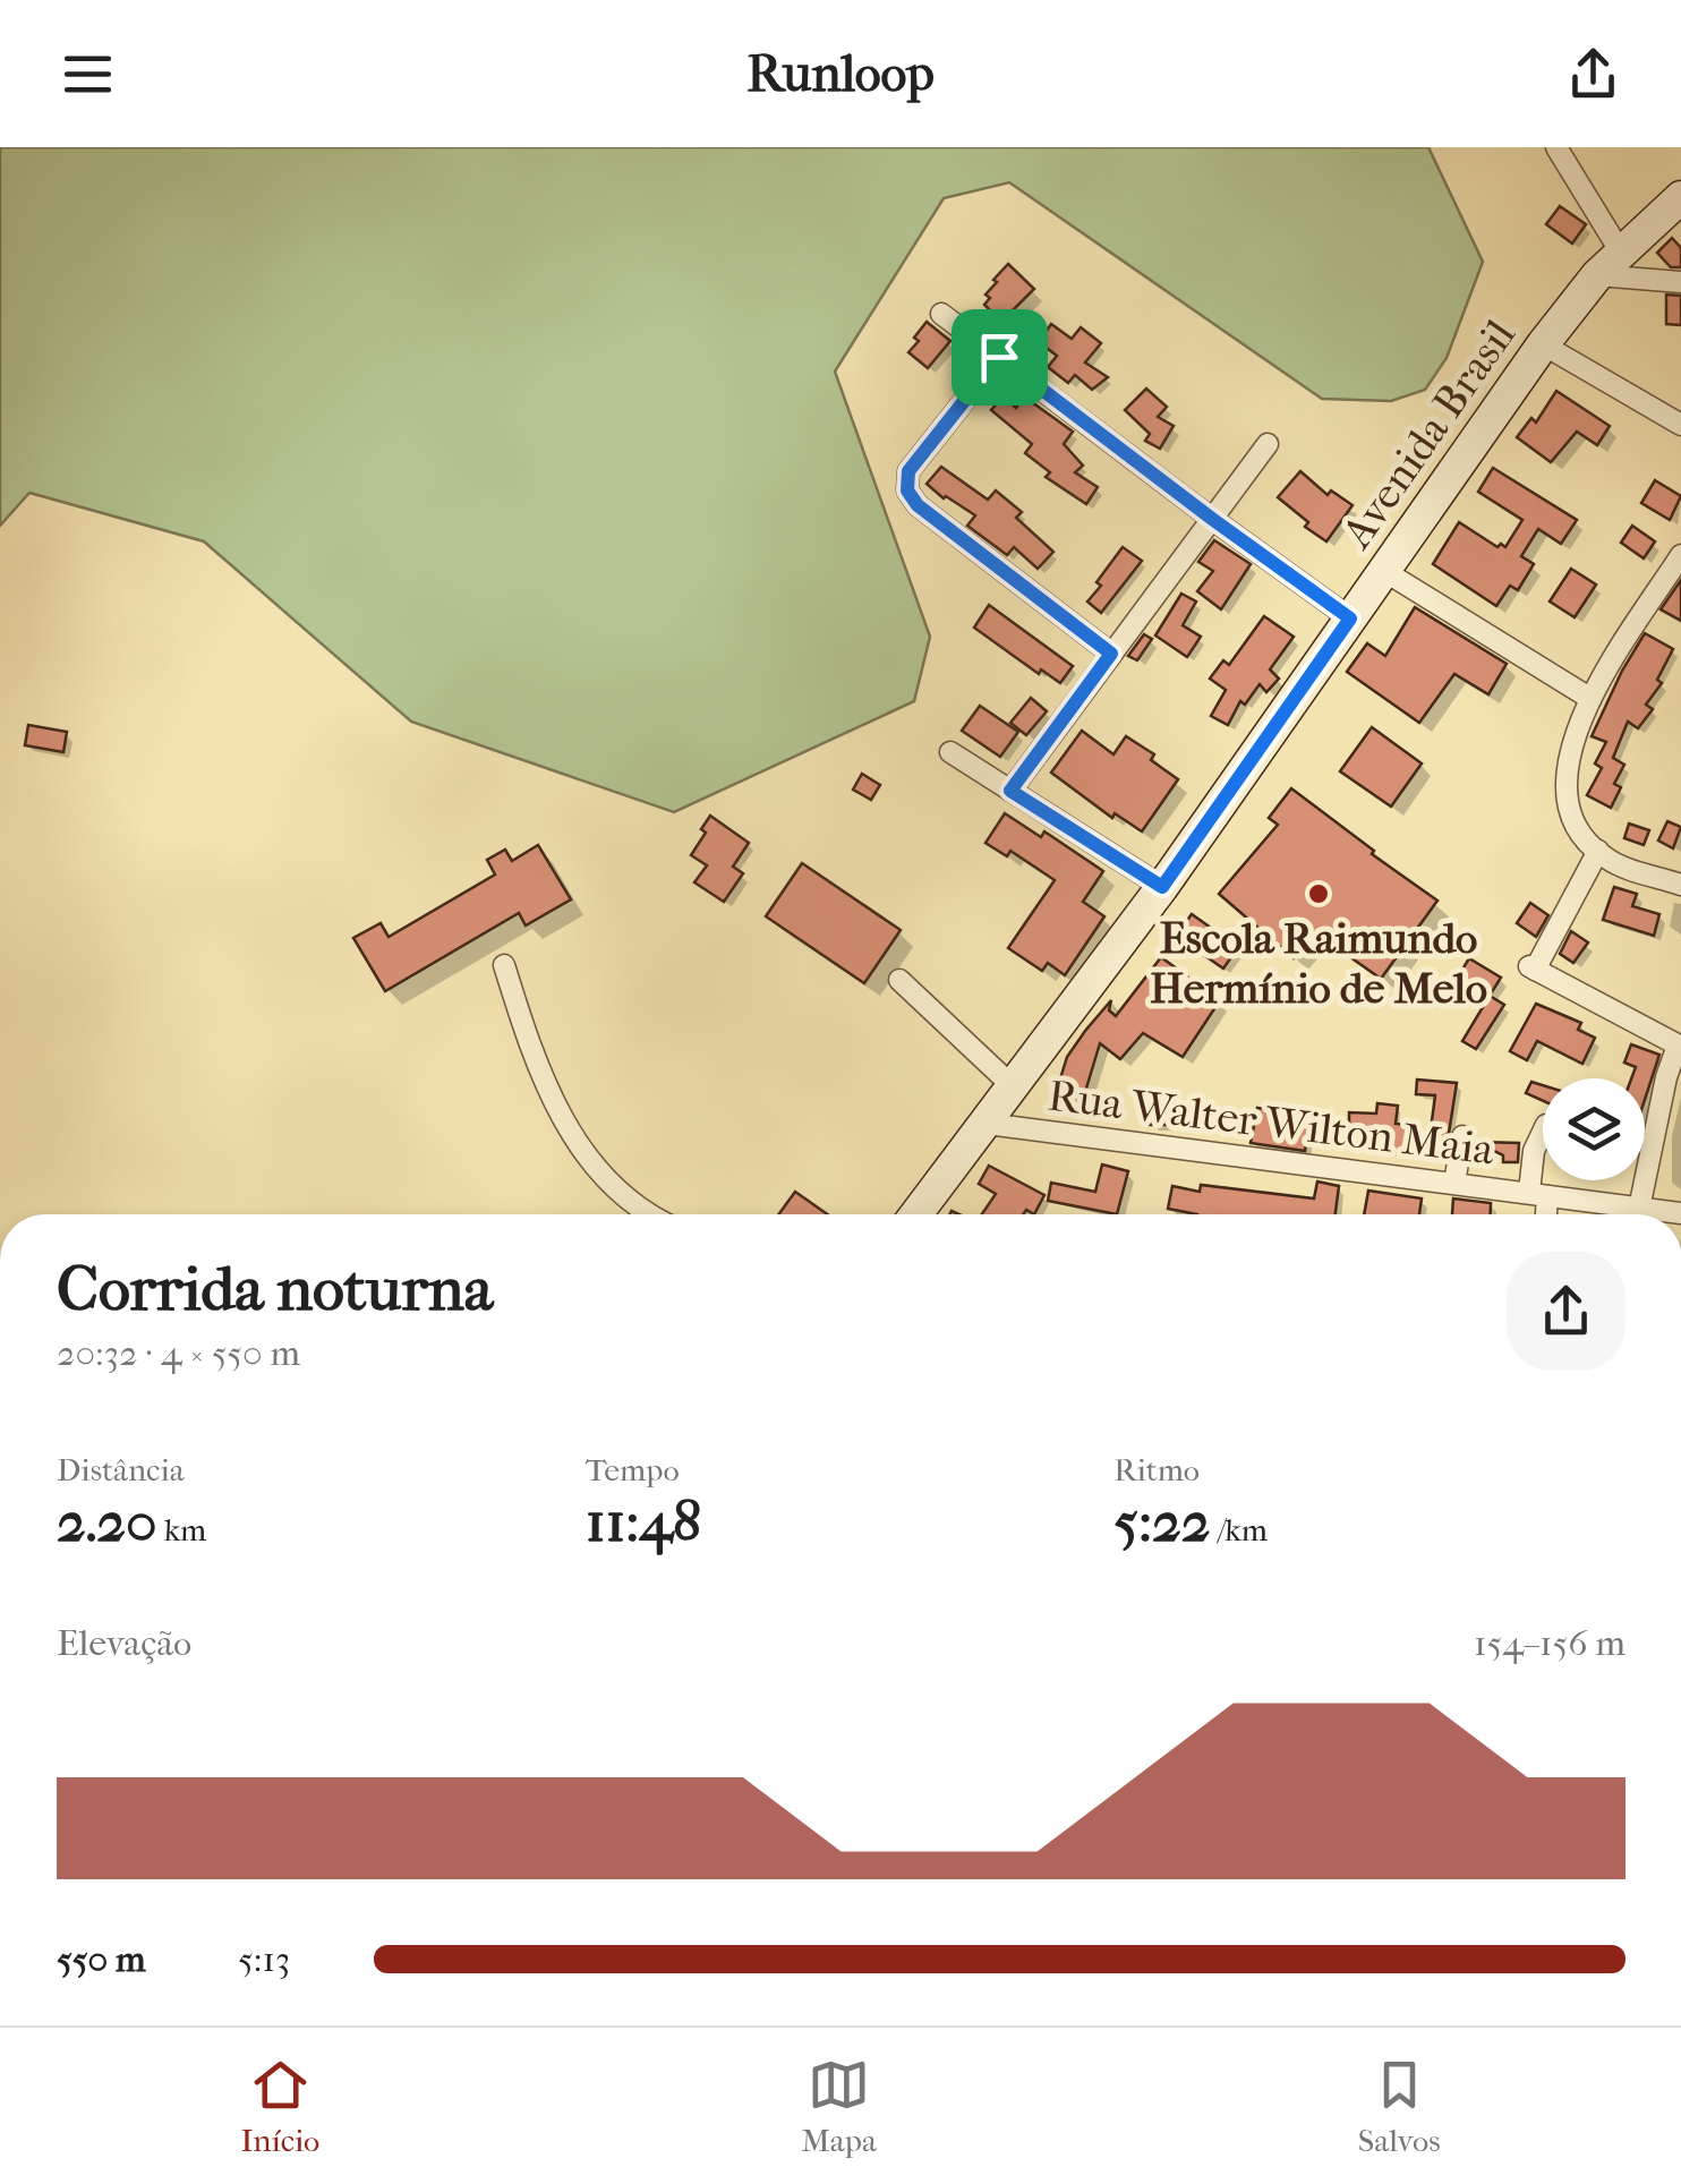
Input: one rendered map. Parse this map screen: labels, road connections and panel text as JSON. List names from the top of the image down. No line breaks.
{"streets":{"street":["Avenida Brasil","Rua Walter Wilton Maia"]},"crossings":[["Avenida Brasil","Rua Walter Wilton Maia"]],"places":["Escola Raimundo Hermínio de Melo"],"page":{"header":"Runloop","heading":["Corrida noturna","20:32 · 4 × 550 m"],"stats":[["Distância","2.20 km"],["Tempo","11:48"],["Ritmo","5:22 /km"]],"chart":["Elevação","154–156 m"],"list":[{"name":"550 m","note":"5:13"}],"tabs":["Início","Mapa","Salvos"]}}
